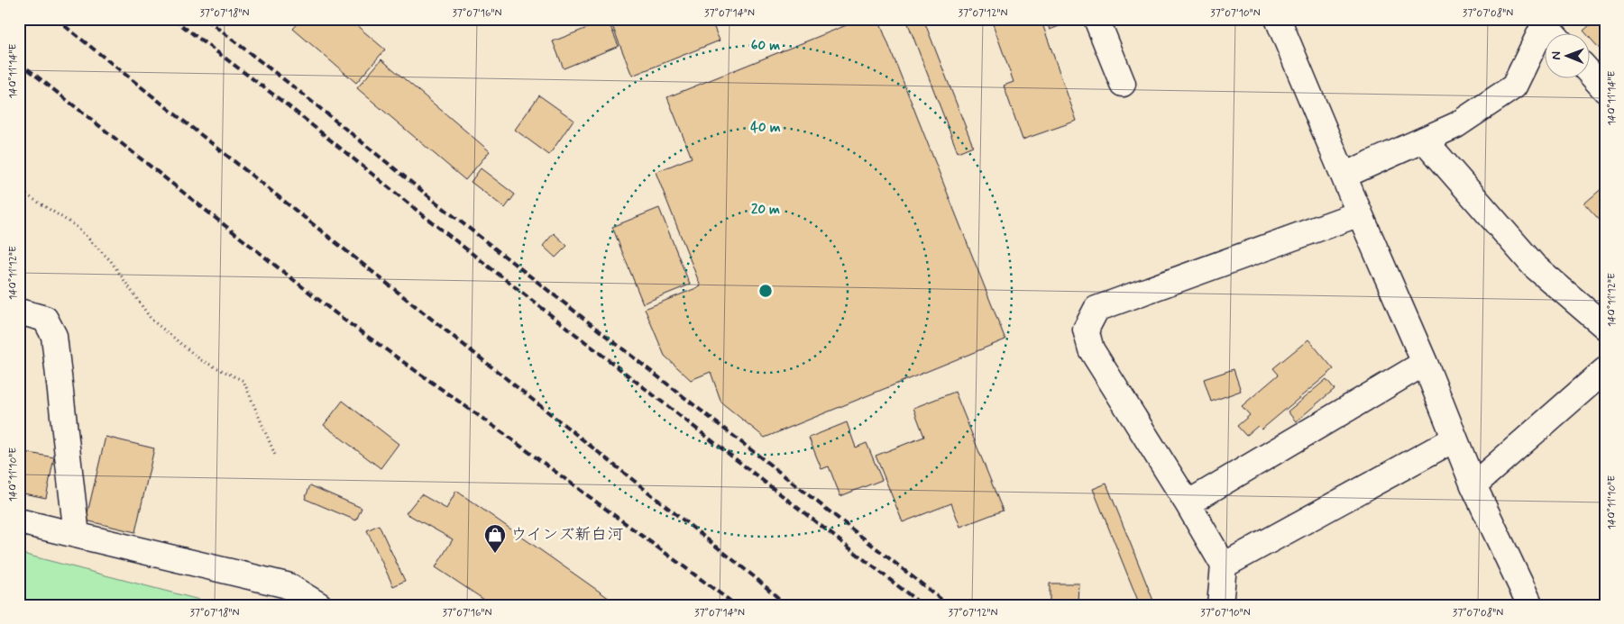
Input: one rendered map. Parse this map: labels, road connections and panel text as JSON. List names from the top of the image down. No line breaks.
{"places":{"shop":["ウインズ新白河"]},"north":"left","coordinates":["37°07'18\"N","37°07'16\"N","37°07'14\"N","37°07'12\"N","37°07'10\"N","37°07'08\"N","140°11'14\"E","140°11'12\"E","140°11'10\"E"],"rings":["60 m","40 m","20 m"]}
